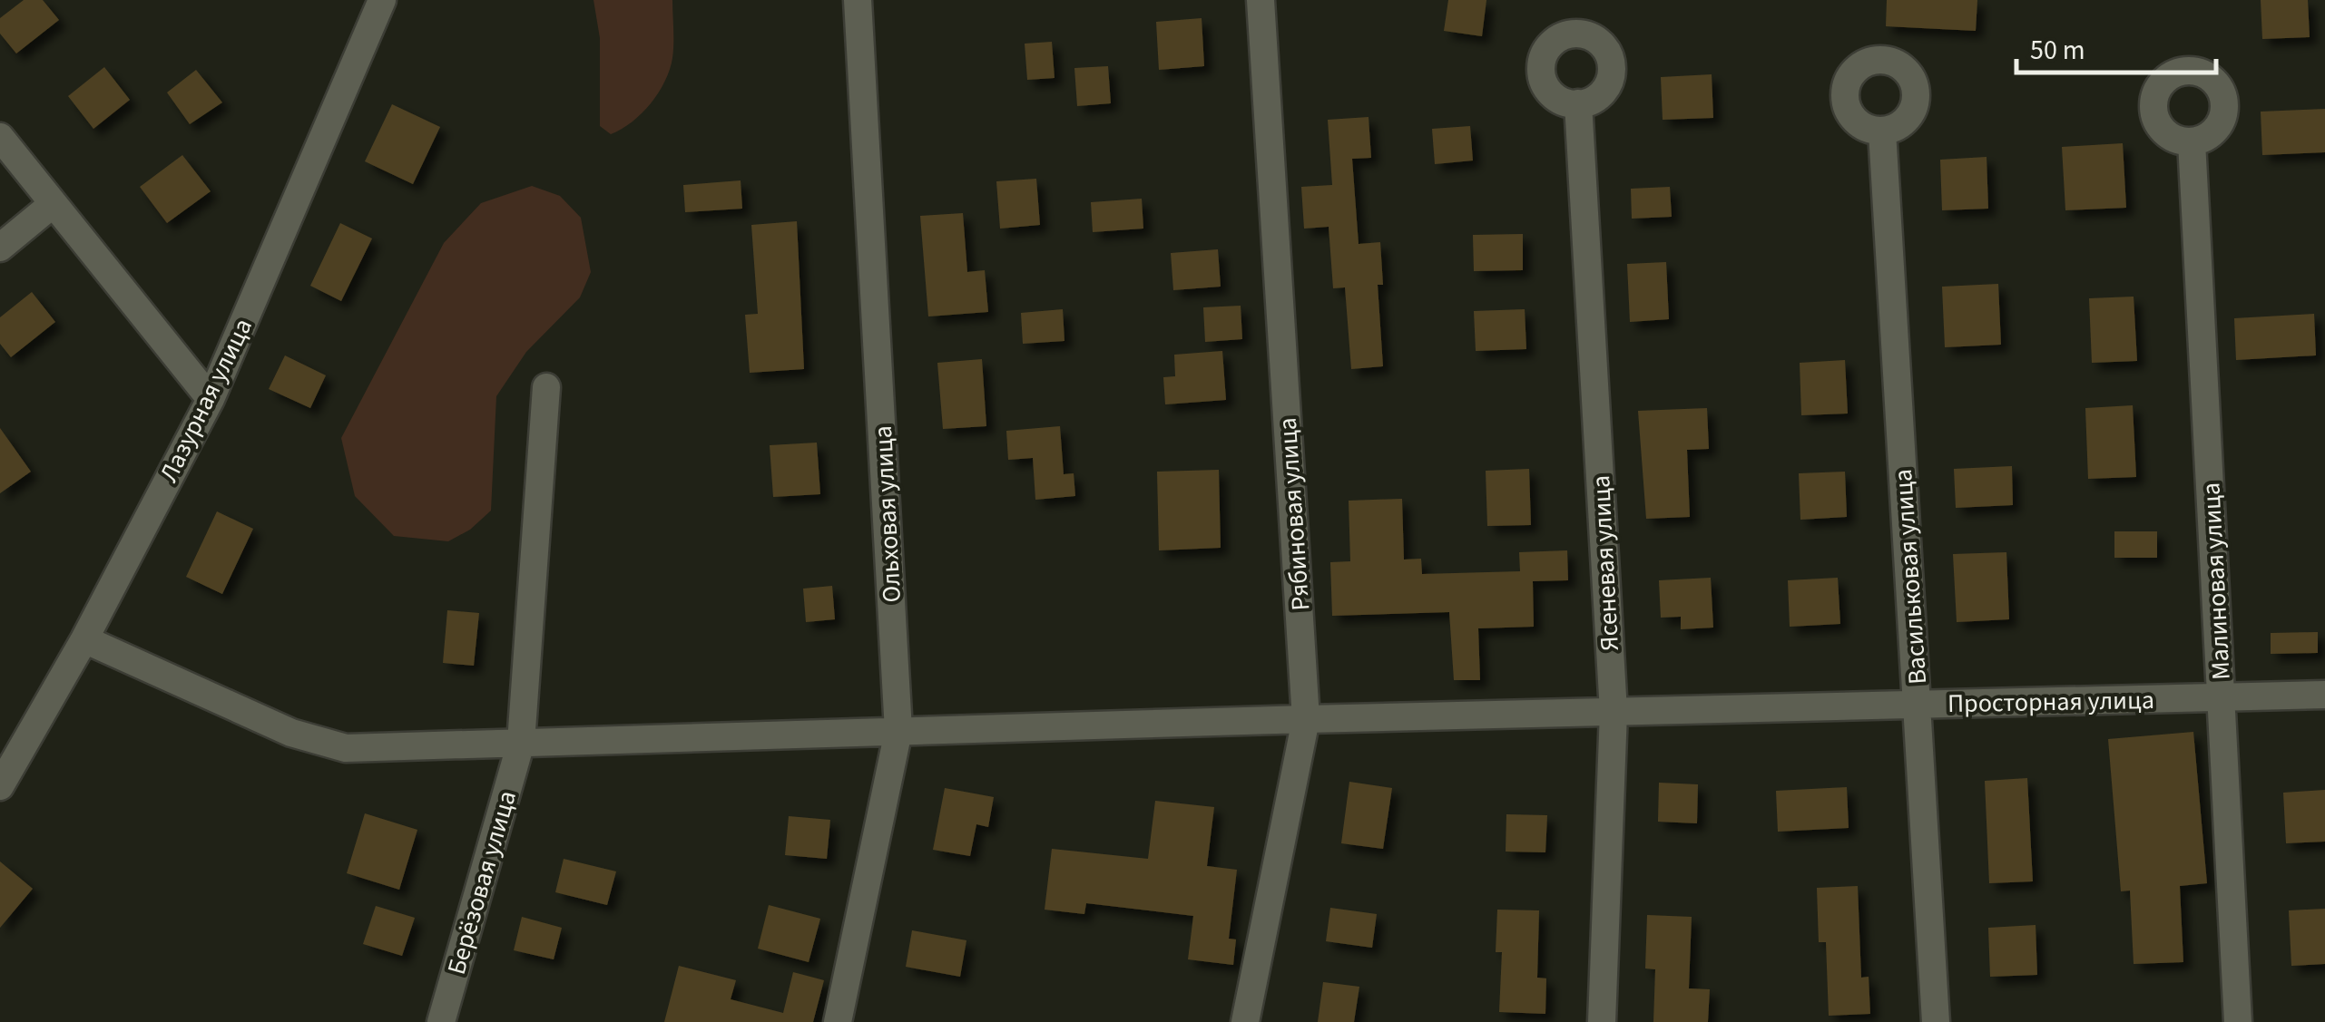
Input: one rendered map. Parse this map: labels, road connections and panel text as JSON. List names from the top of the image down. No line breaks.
{"streets":{"street":["Лазурная улица","Ольховая улица","Рябиновая улица","Ясеневая улица","Васильковая улица","Малиновая улица","Просторная улица","Берёзовая улица"]},"crossings":[["Лазурная улица","Просторная улица"],["Ольховая улица","Просторная улица"],["Рябиновая улица","Просторная улица"],["Ясеневая улица","Просторная улица"],["Васильковая улица","Просторная улица"],["Малиновая улица","Просторная улица"],["Просторная улица","Берёзовая улица"]],"scale_bar":"50 m"}
